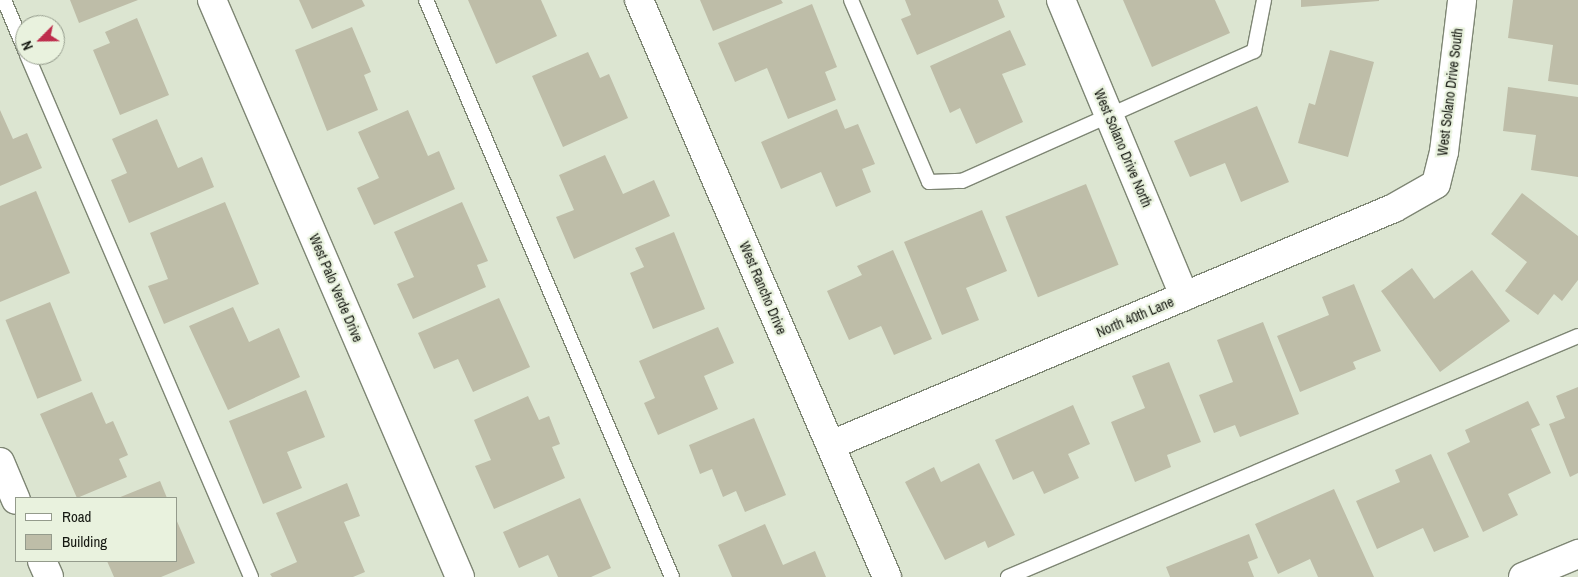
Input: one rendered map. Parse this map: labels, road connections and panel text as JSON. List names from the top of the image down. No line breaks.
{"streets":{"street":["West Solano Drive South","West Solano Drive North","West Palo Verde Drive","West Rancho Drive","North 40th Lane"]},"crossings":[["West Solano Drive South","North 40th Lane"],["West Solano Drive North","North 40th Lane"],["West Rancho Drive","North 40th Lane"]],"legend":["Road","Building"],"north":"bottom left"}
